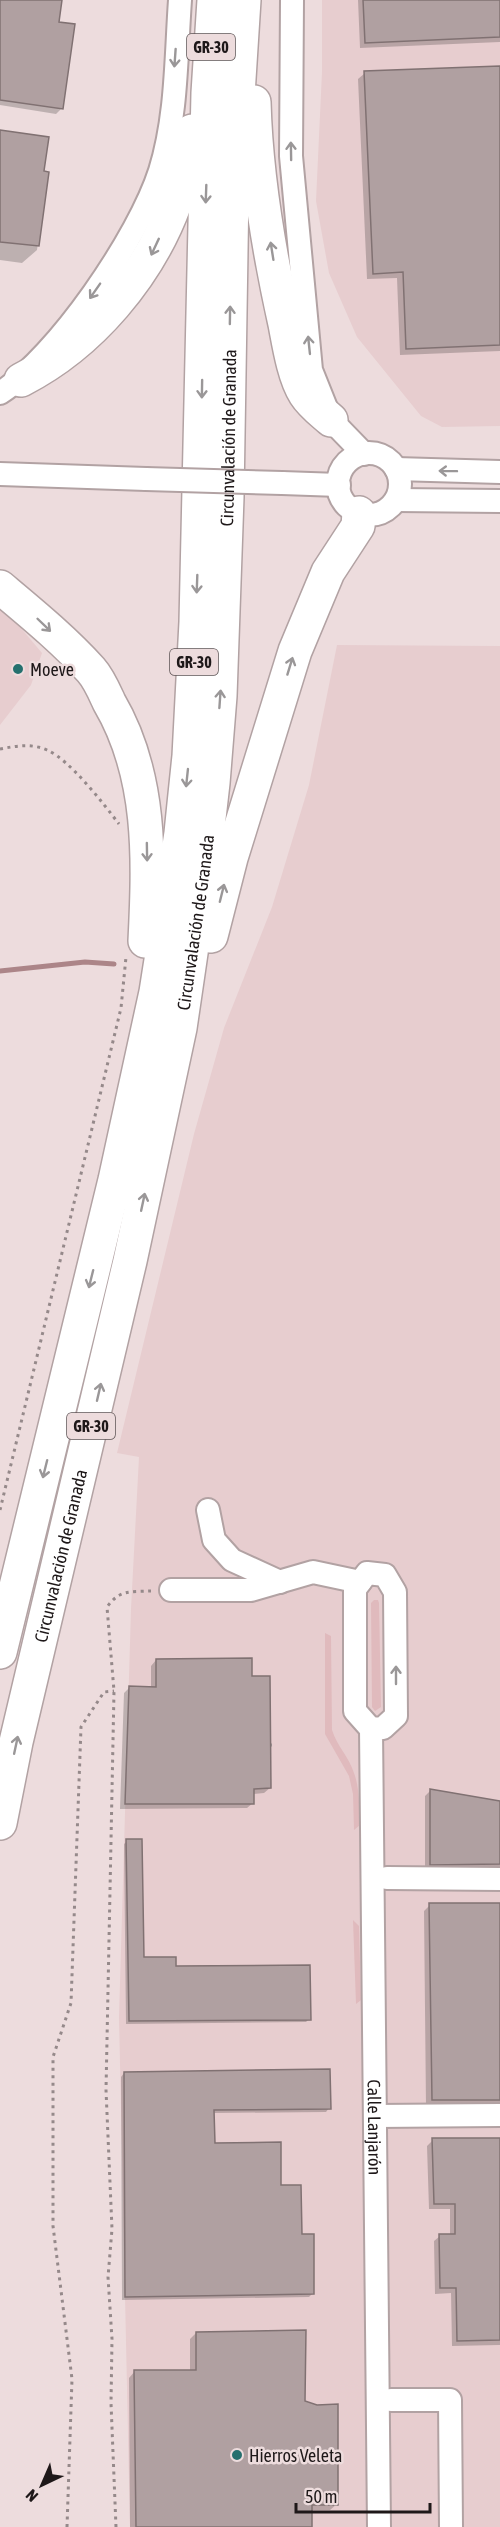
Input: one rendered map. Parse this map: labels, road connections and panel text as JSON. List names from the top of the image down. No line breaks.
{"streets":{"highway":["GR-30","Circunvalación de Granada"],"street":["Calle Lanjarón"]},"places":["Moeve","Hierros Veleta"],"scale_bar":"50 m","north":"bottom left"}
